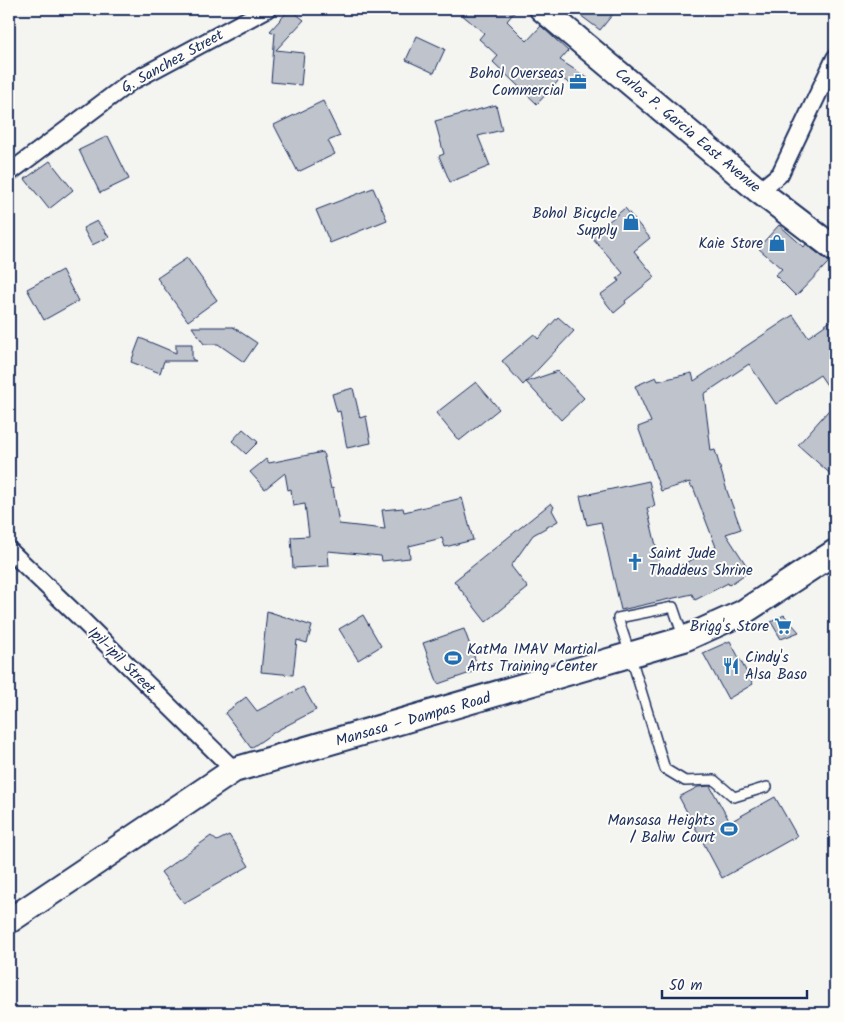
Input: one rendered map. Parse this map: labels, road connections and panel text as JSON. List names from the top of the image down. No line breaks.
{"streets":{"main road":["Carlos P. Garcia East Avenue","Mansasa – Dampas Road"],"street":["G. Sanchez Street","Ipil-ipil Street"]},"crossings":[["Ipil-ipil Street","Mansasa – Dampas Road"]],"places":{"office":["Bohol Overseas Commercial"],"shop":["Bohol Bicycle Supply","Kaie Store"],"church":["Saint Jude Thaddeus Shrine"],"supermarket":["Brigg's Store"],"sports":["KatMa IMAV Martial Arts Training Center","Mansasa Heights / Baliw Court"],"restaurant":["Cindy's Alsa Baso"]},"scale_bar":"50 m"}
